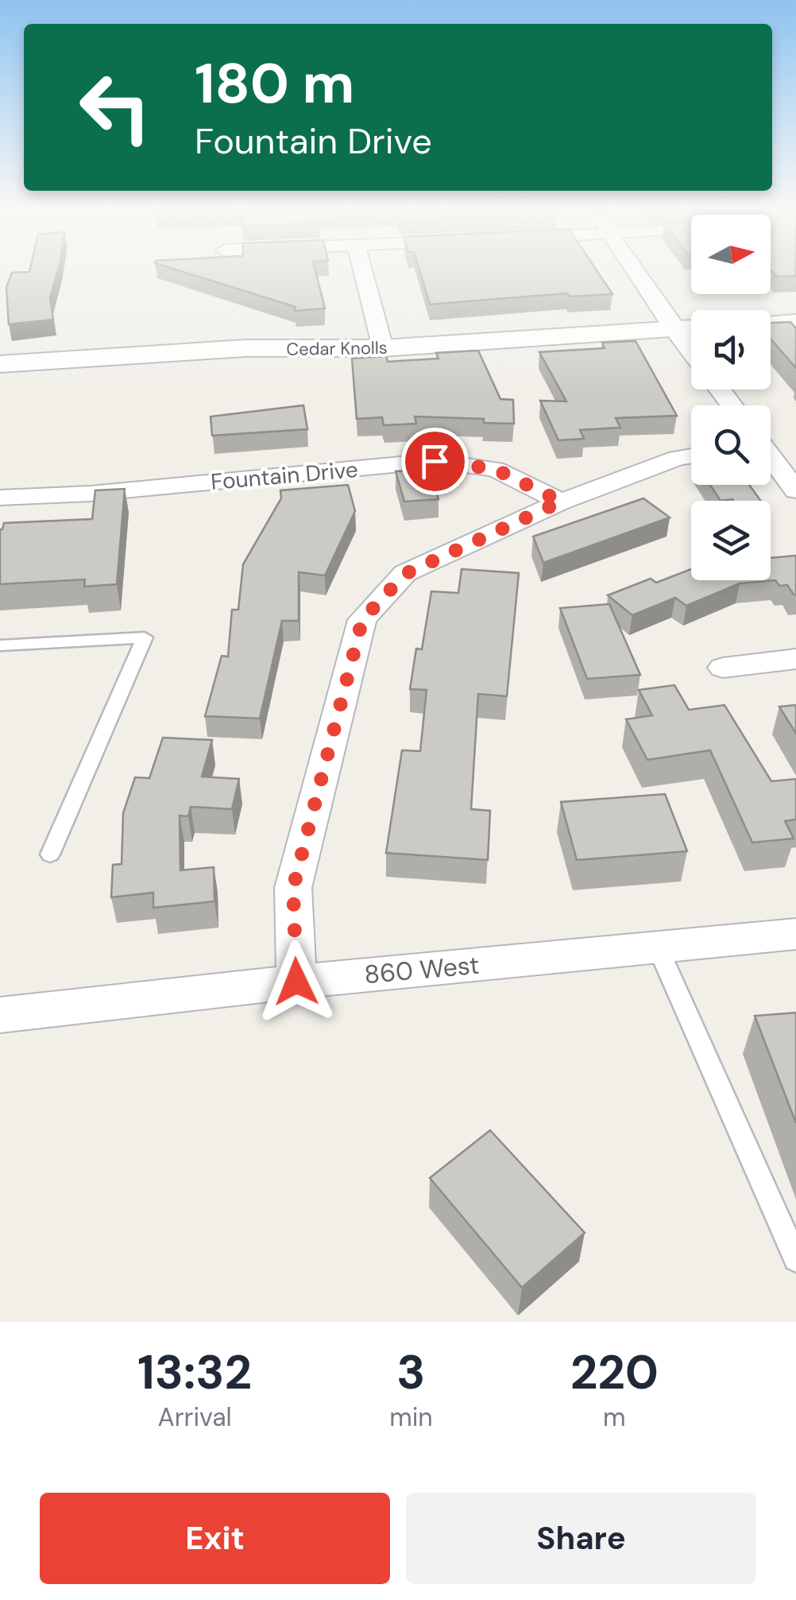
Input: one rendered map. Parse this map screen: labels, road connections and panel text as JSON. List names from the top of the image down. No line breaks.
{"streets":{"street":["Cedar Knolls","Fountain Drive","860 West"]},"north":"right","page":{"turn":["180 m","Fountain Drive"],"eta":["13:32","Arrival","3","min","220","m"],"buttons":["Exit","Share"]}}
